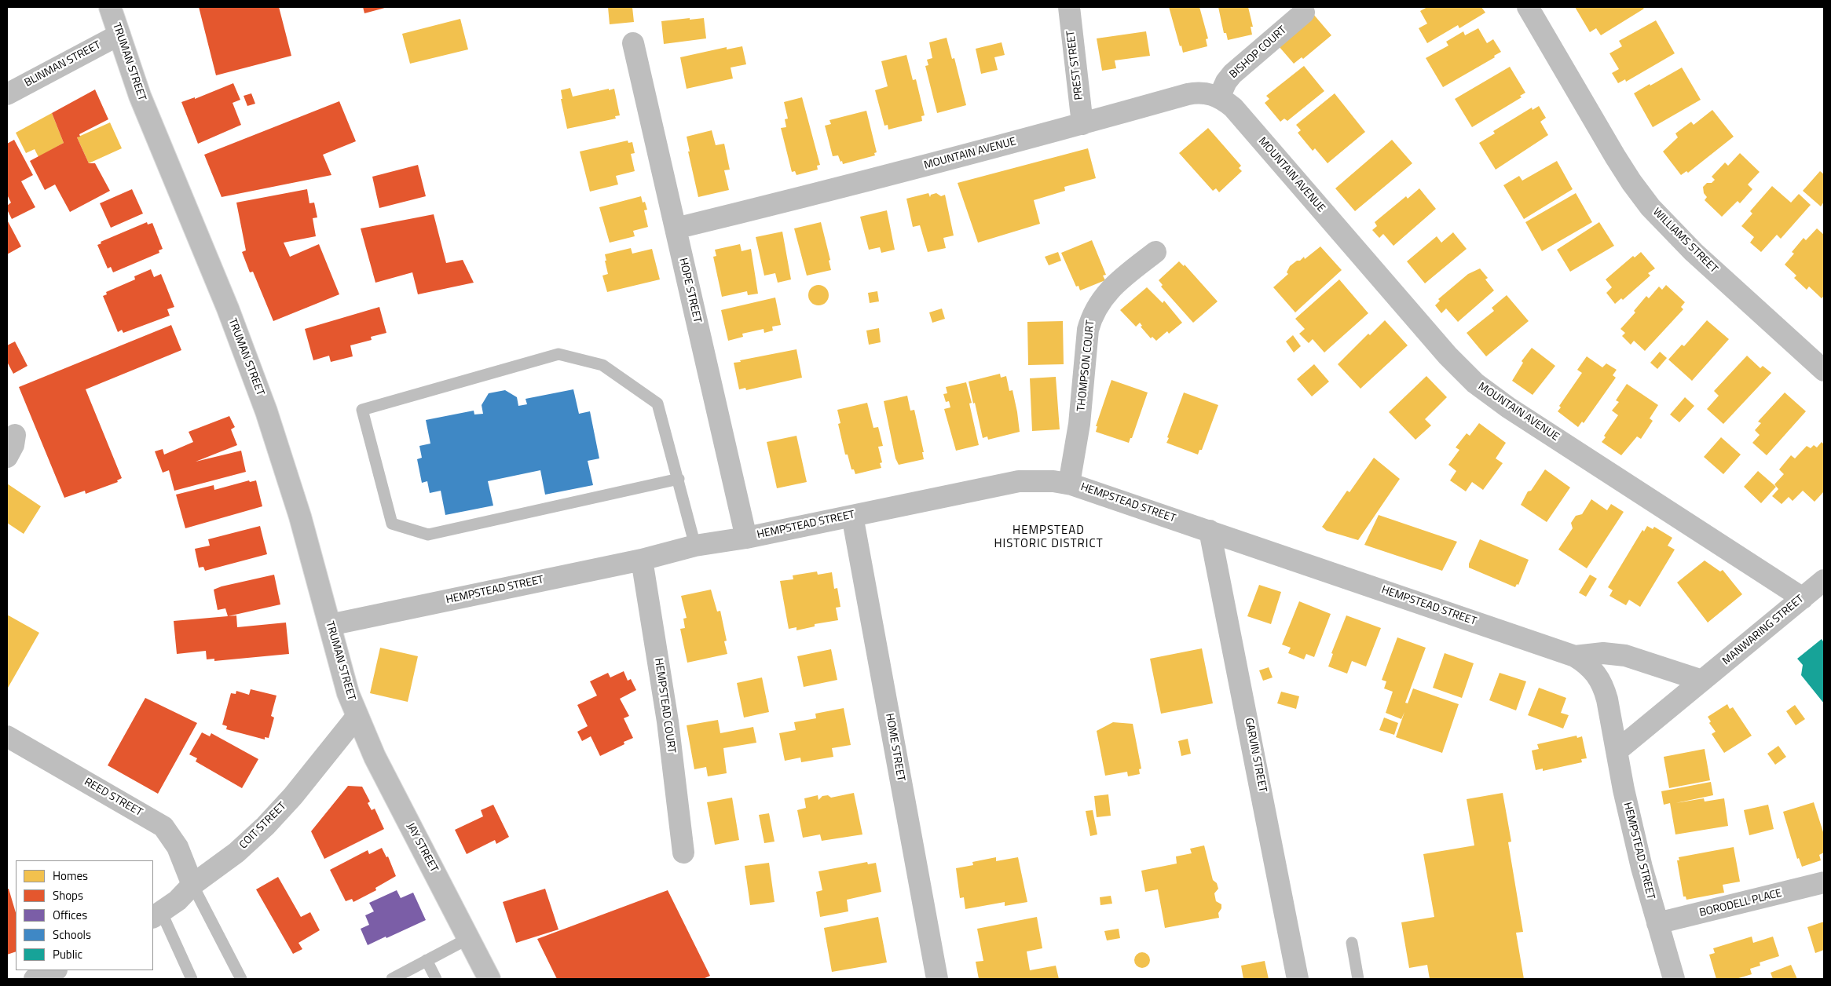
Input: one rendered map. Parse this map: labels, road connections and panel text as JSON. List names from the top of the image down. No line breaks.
{"streets":{"street":["BISHOP COURT","TRUMAN STREET","BLINMAN STREET","PREST STREET","MOUNTAIN AVENUE","WILLIAMS STREET","HOPE STREET","THOMPSON COURT","HEMPSTEAD STREET","MANWARING STREET","HEMPSTEAD COURT","HOME STREET","GARVIN STREET","REED STREET","COIT STREET","JAY STREET","BORODELL PLACE"]},"crossings":[["BISHOP COURT","MOUNTAIN AVENUE"],["TRUMAN STREET","BLINMAN STREET"],["TRUMAN STREET","HEMPSTEAD STREET"],["TRUMAN STREET","COIT STREET"],["TRUMAN STREET","JAY STREET"],["PREST STREET","MOUNTAIN AVENUE"],["MOUNTAIN AVENUE","HOPE STREET"],["MOUNTAIN AVENUE","MANWARING STREET"],["HOPE STREET","HEMPSTEAD STREET"],["THOMPSON COURT","HEMPSTEAD STREET"],["HEMPSTEAD STREET","MANWARING STREET"],["HEMPSTEAD STREET","HEMPSTEAD COURT"],["HEMPSTEAD STREET","HOME STREET"],["HEMPSTEAD STREET","GARVIN STREET"],["HEMPSTEAD STREET","BORODELL PLACE"],["REED STREET","COIT STREET"],["COIT STREET","JAY STREET"]],"districts":["HEMPSTEAD HISTORIC DISTRICT"],"legend":["Homes","Shops","Offices","Schools","Public"]}
